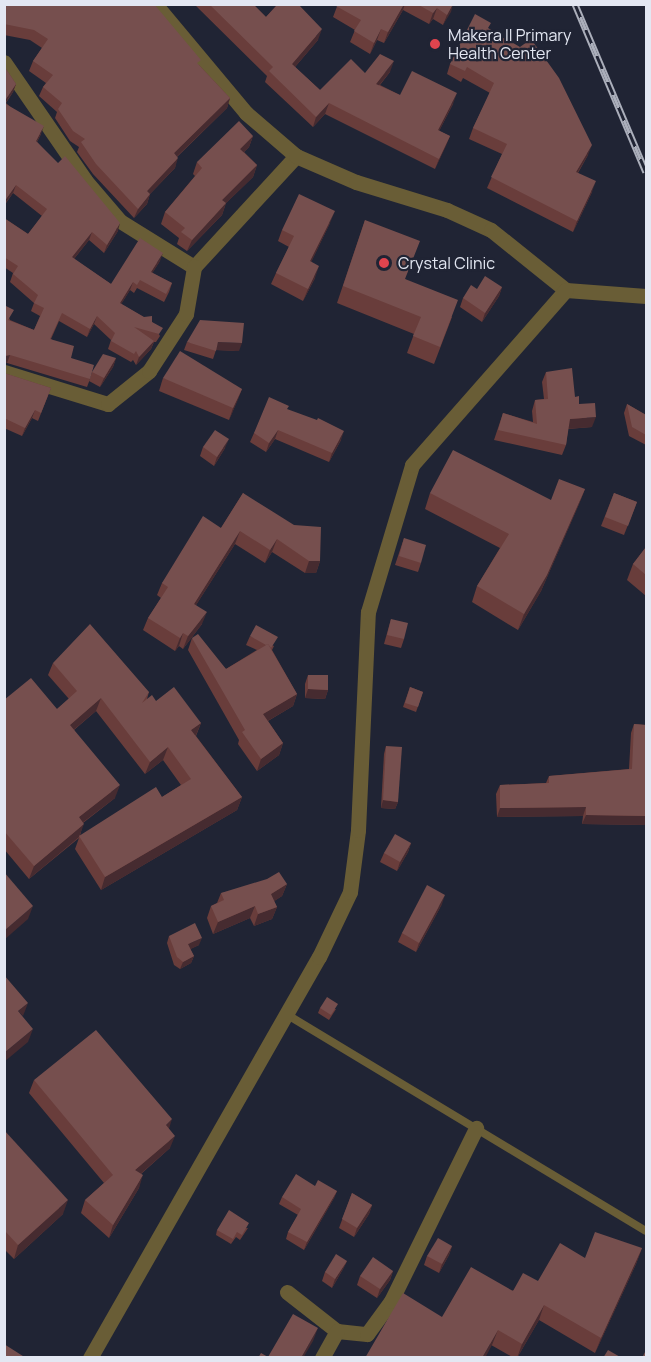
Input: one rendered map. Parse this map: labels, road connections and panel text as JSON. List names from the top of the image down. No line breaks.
{"places":["Makera II Primary Health Center","Crystal Clinic"]}
